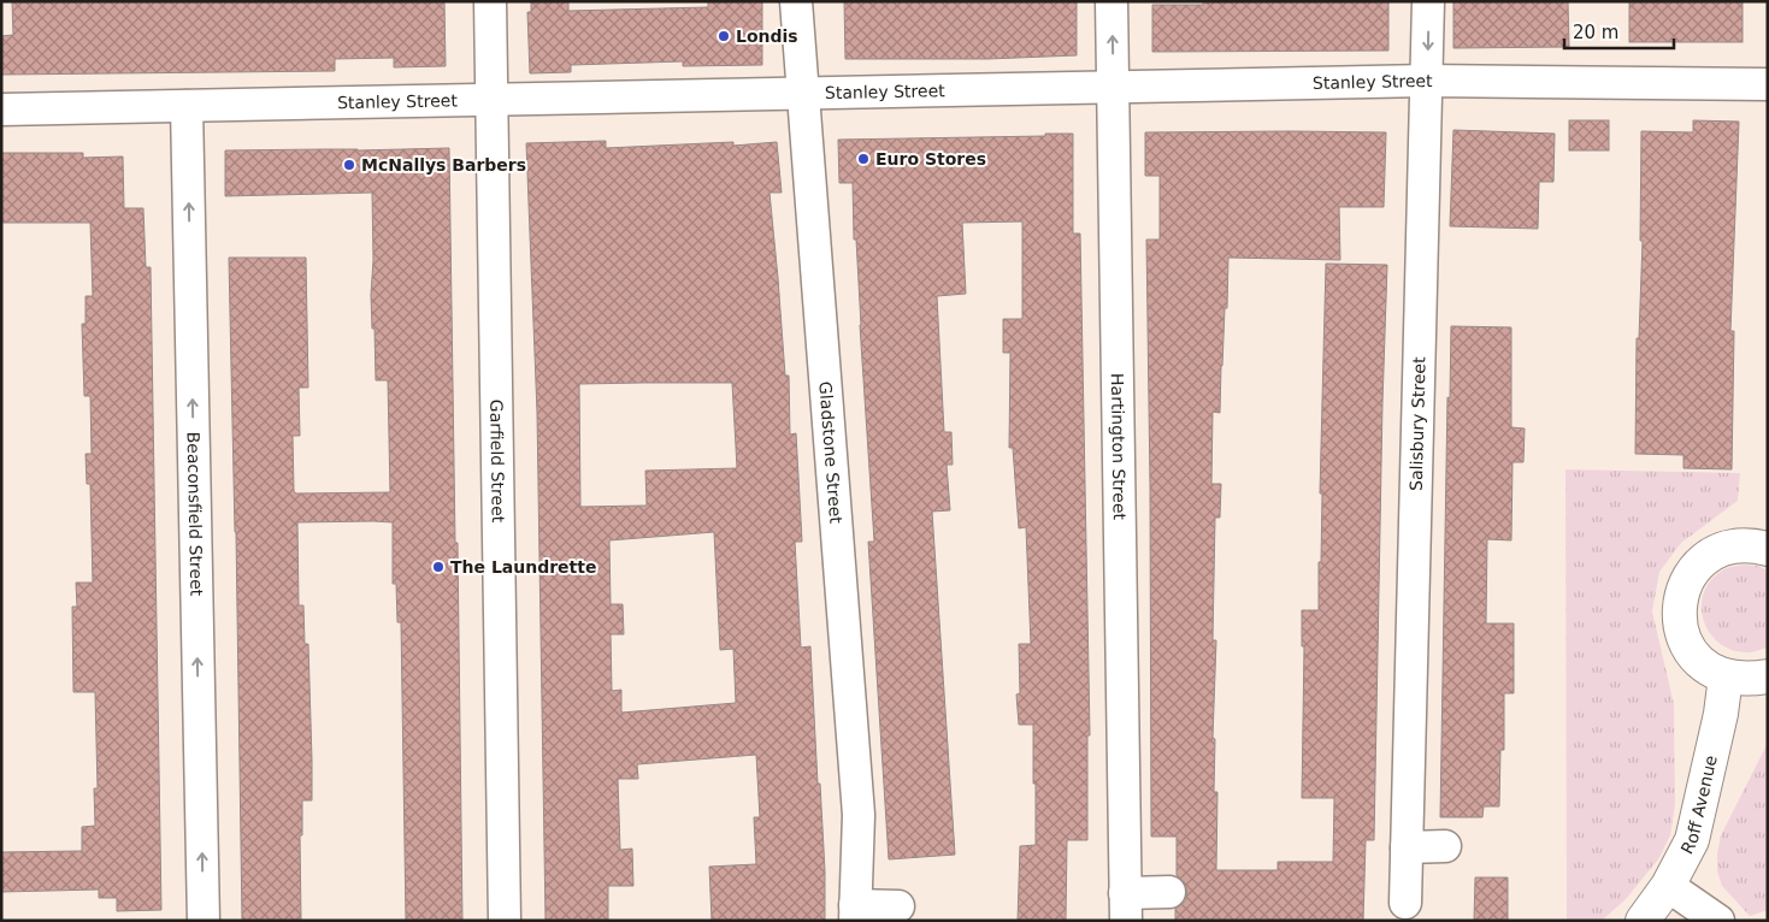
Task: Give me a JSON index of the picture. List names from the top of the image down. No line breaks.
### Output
{"streets":{"street":["Stanley Street","Salisbury Street","Hartington Street","Gladstone Street","Garfield Street","Beaconsfield Street","Roff Avenue"]},"crossings":[["Stanley Street","Salisbury Street"],["Stanley Street","Hartington Street"],["Stanley Street","Gladstone Street"],["Stanley Street","Garfield Street"],["Stanley Street","Beaconsfield Street"]],"one_way":["Beaconsfield Street"],"places":["Londis","Euro Stores","McNallys Barbers","The Laundrette"],"scale_bar":"20 m"}
